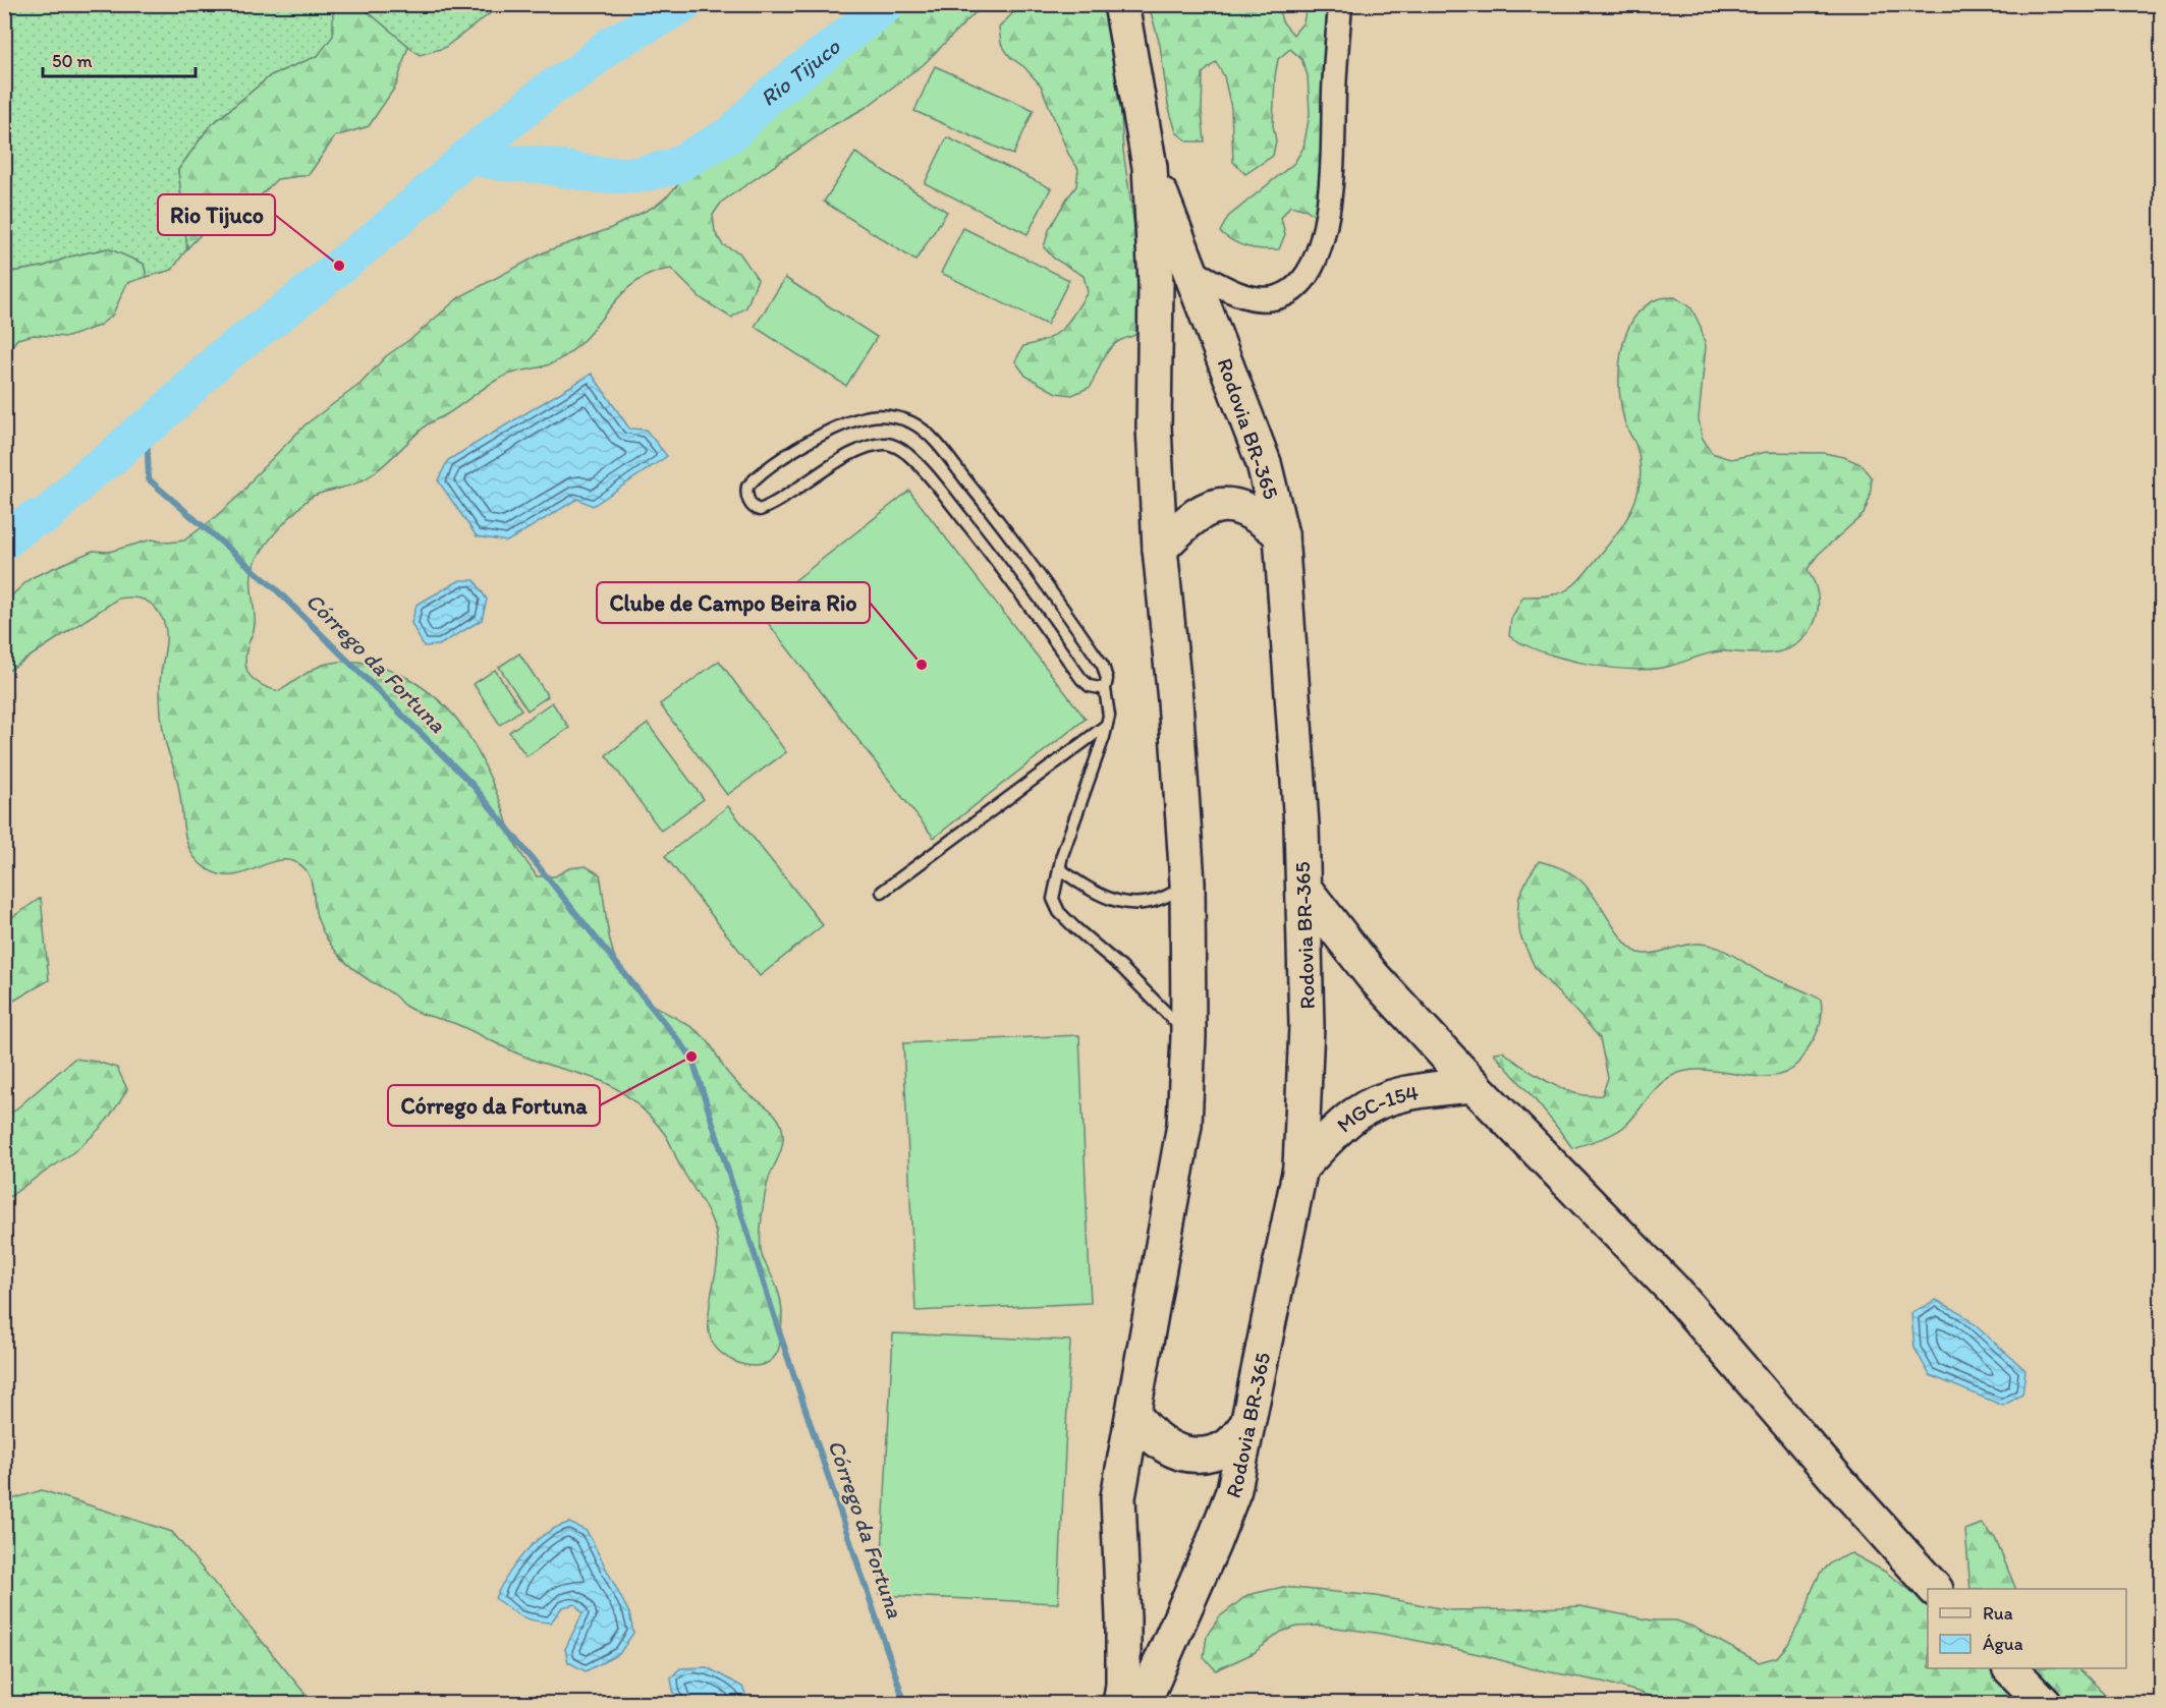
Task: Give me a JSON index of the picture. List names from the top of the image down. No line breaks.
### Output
{"streets":{"main road":["Rodovia BR-365","MGC-154"]},"crossings":[["Rodovia BR-365","MGC-154"]],"water":["Rio Tijuco","Córrego da Fortuna"],"places":["Rio Tijuco","Clube de Campo Beira Rio","Córrego da Fortuna"],"legend":["Rua","Água"],"scale_bar":"50 m"}
